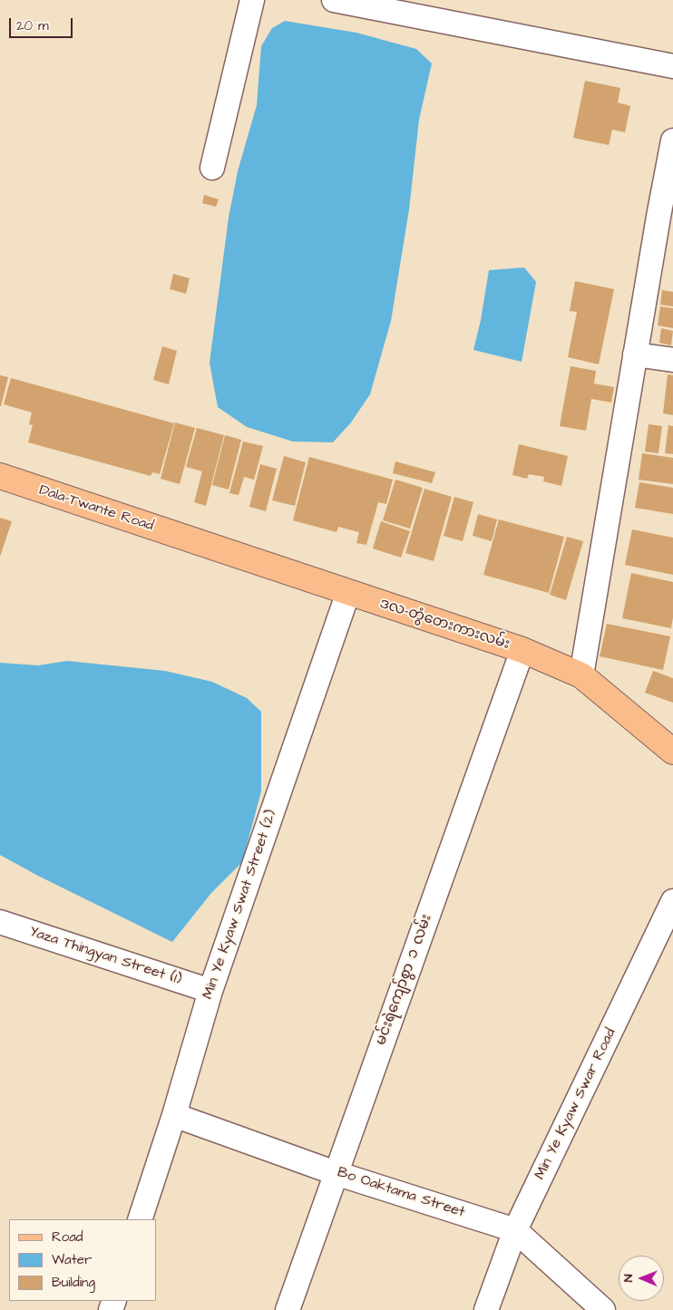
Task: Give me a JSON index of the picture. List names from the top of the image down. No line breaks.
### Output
{"streets":{"main road":["Dala-Twante Road","ဒလ-တွံတေးကားလမ်း"],"street":["Min Ye Kyaw Swat Street (2)","Yaza Thingyan Street (1)","မင်းရဲကျော်စွာ ၁ လမ်း","Min Ye Kyaw Swar Road","Bo Oaktama Street"]},"crossings":[["Dala-Twante Road","ဒလ-တွံတေးကားလမ်း"],["ဒလ-တွံတေးကားလမ်း","Min Ye Kyaw Swat Street (2)"],["ဒလ-တွံတေးကားလမ်း","မင်းရဲကျော်စွာ ၁ လမ်း"],["Min Ye Kyaw Swat Street (2)","Yaza Thingyan Street (1)"],["Min Ye Kyaw Swat Street (2)","Bo Oaktama Street"],["မင်းရဲကျော်စွာ ၁ လမ်း","Bo Oaktama Street"],["Min Ye Kyaw Swar Road","Bo Oaktama Street"]],"legend":["Road","Water","Building"],"scale_bar":"20 m","north":"left"}
